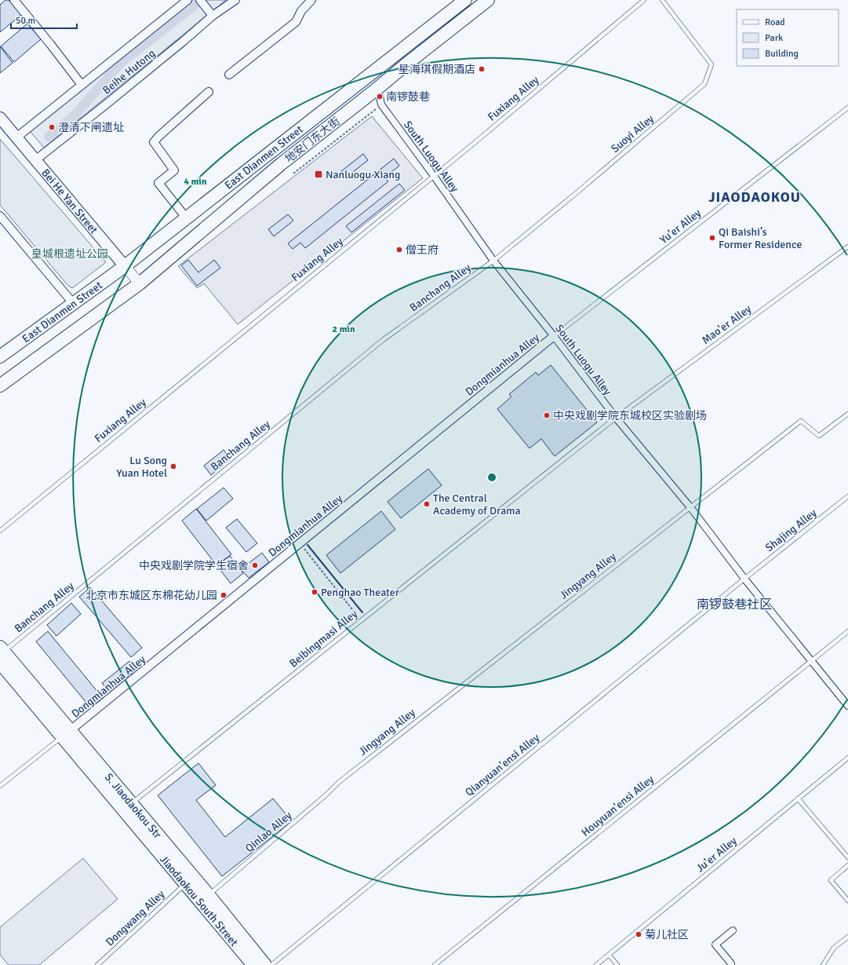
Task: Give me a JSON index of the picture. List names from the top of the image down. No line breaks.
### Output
{"streets":{"main road":["地安门东大街","East Dianmen Street","Bei He Yan Street","S. Jiaodaokou Str","Jiaodaokou South Street"],"street":["Beihe Hutong","South Luogu Alley","Dongmianhua Alley"],"lane":["Fuxiang Alley","Suoyi Alley","Yu’er Alley","Banchang Alley","Mao'er Alley","Shajing Alley","Jingyang Alley","Beibingmasi Alley","Qianyuan'ensi Alley","Houyuan'ensi Alley","Qinlao Alley","Ju'er Alley","Dongwang Alley"]},"crossings":[["Beihe Hutong","Bei He Yan Street"],["Fuxiang Alley","South Luogu Alley"],["Suoyi Alley","South Luogu Alley"],["Suoyi Alley","Banchang Alley"],["地安门东大街","South Luogu Alley"],["地安门东大街","East Dianmen Street"],["地安门东大街","Bei He Yan Street"],["South Luogu Alley","Yu’er Alley"],["South Luogu Alley","Banchang Alley"],["South Luogu Alley","Mao'er Alley"],["South Luogu Alley","Dongmianhua Alley"],["South Luogu Alley","Shajing Alley"],["South Luogu Alley","Jingyang Alley"],["South Luogu Alley","Beibingmasi Alley"],["South Luogu Alley","Qianyuan'ensi Alley"],["South Luogu Alley","Houyuan'ensi Alley"],["East Dianmen Street","Bei He Yan Street"],["Yu’er Alley","Dongmianhua Alley"],["Banchang Alley","Jiaodaokou South Street"],["Mao'er Alley","Beibingmasi Alley"],["Dongmianhua Alley","S. Jiaodaokou Str"],["Dongmianhua Alley","Jiaodaokou South Street"],["Shajing Alley","Qianyuan'ensi Alley"],["Jingyang Alley","Qinlao Alley"],["Beibingmasi Alley","S. Jiaodaokou Str"],["S. Jiaodaokou Str","Qinlao Alley"],["S. Jiaodaokou Str","Jiaodaokou South Street"],["Jiaodaokou South Street","Dongwang Alley"]],"districts":["JIAODAOKOU","南锣鼓巷社区"],"parks":["皇城根遗址公园"],"places":{"other":["星海琪假期酒店","南锣鼓巷","澄清下闸遗址","Qi Baishi’s Former Residence","僧王府","中央戏剧学院东城校区实验剧场","Lu Song Yuan Hotel","The Central Academy of Drama","中央戏剧学院学生宿舍","Penghao Theater","北京市东城区东棉花幼儿园","菊儿社区"],"transit":["Nanluogu Xiang"]},"legend":["Road","Park","Building"],"scale_bar":"50 m","rings":["4 min","2 min"]}
